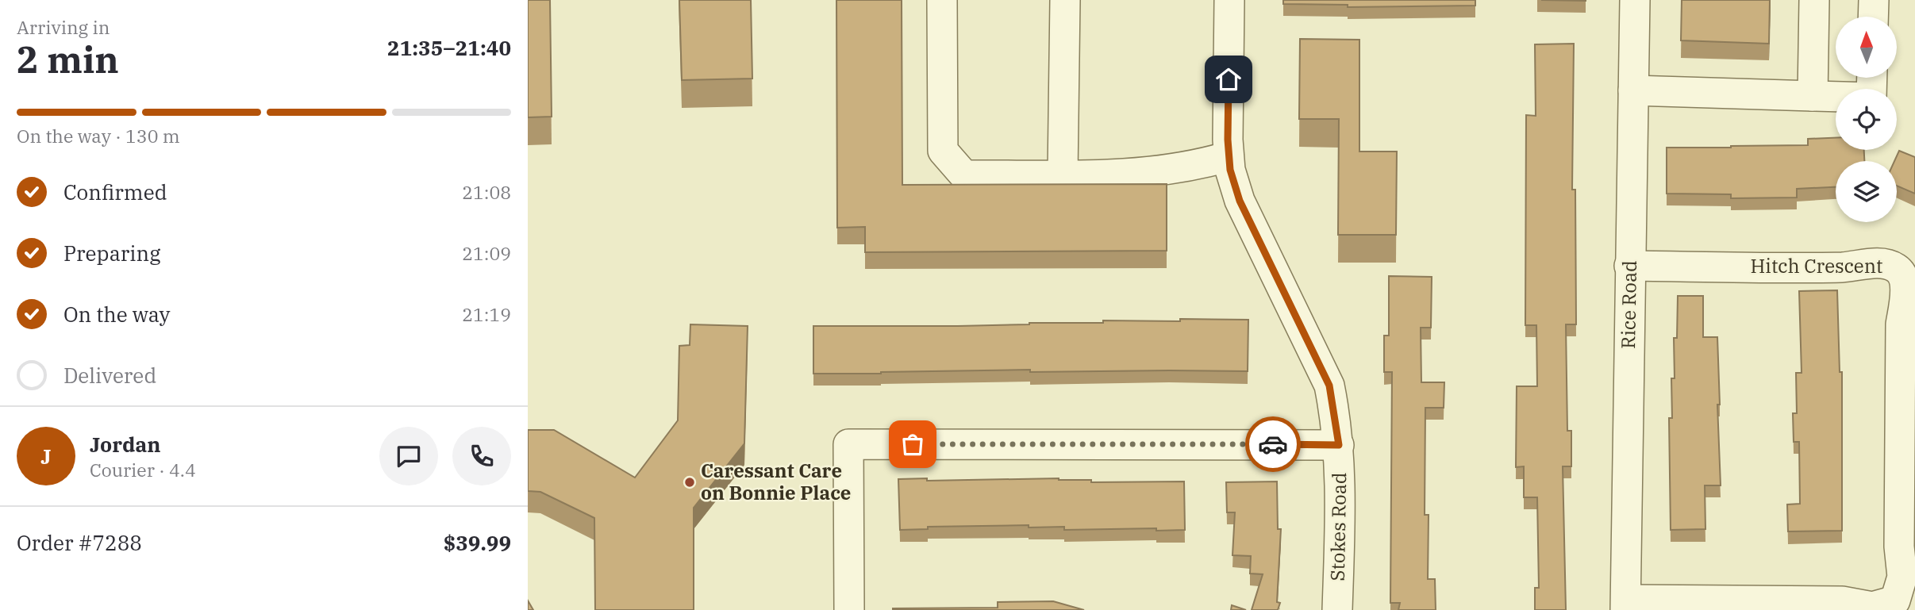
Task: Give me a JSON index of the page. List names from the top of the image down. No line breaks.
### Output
{"streets":{"street":["Hitch Crescent","Rice Road","Stokes Road"]},"crossings":[["Hitch Crescent","Rice Road"]],"places":["Caressant Care on Bonnie Place"],"north":"top","page":{"heading":["2 min","Arriving in","21:35–21:40"],"panel":["Jordan","Courier · 4.4","Order #7288","$39.99"],"bar":"On the way · 130 m","list":[["Confirmed","21:08"],["Preparing","21:09"],["On the way","21:19"],"Delivered"],"round":"J"}}
